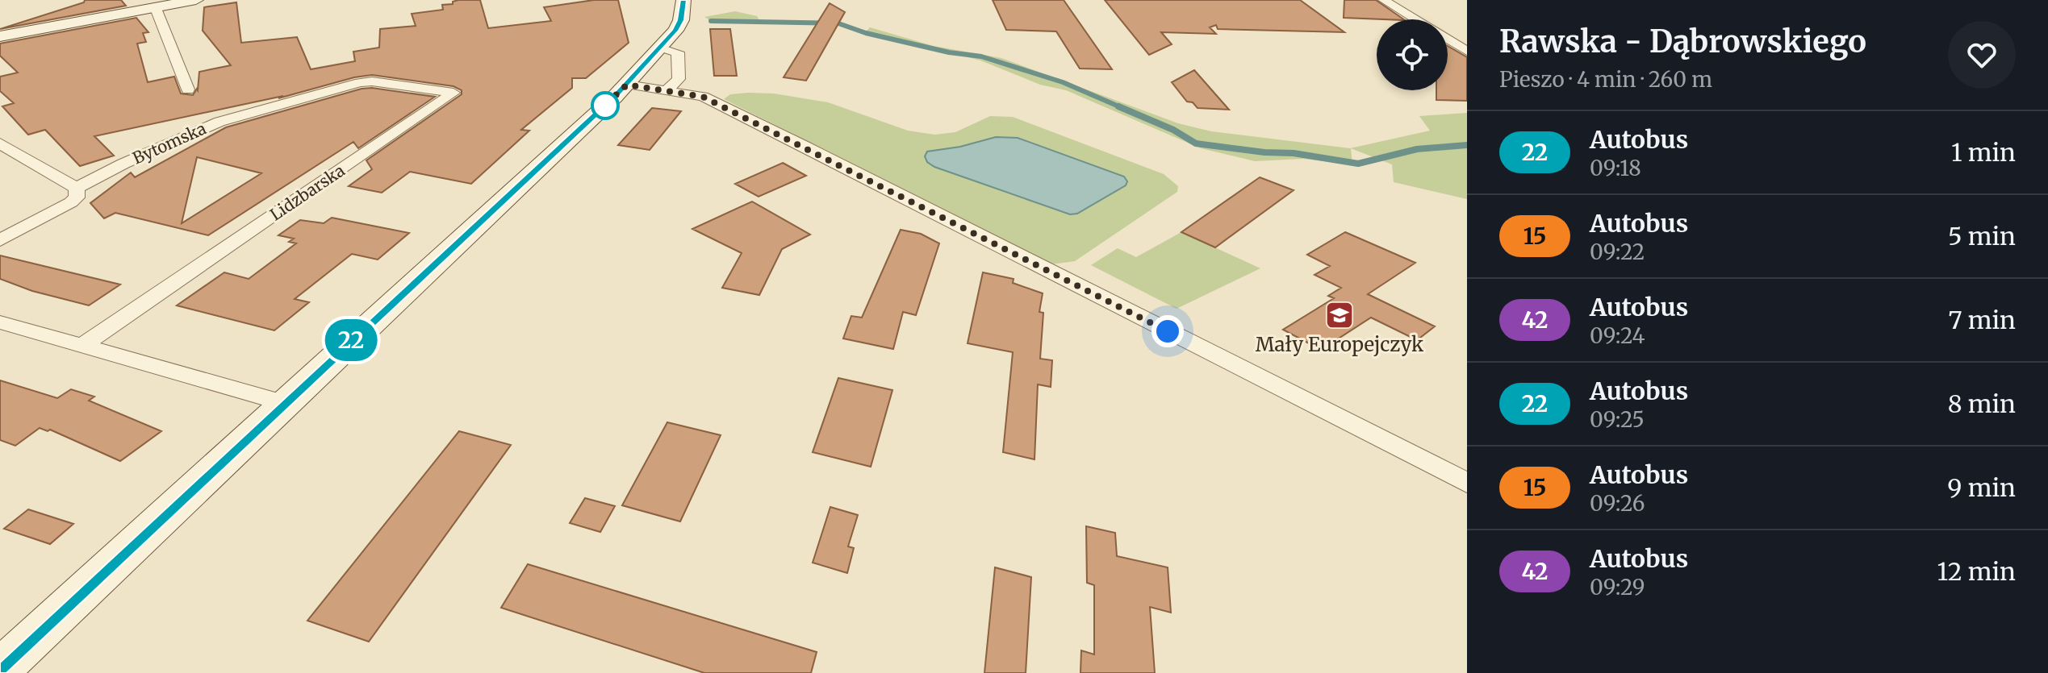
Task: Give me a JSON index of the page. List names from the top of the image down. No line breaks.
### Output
{"streets":{"street":["Bytomska","Lidzbarska"]},"crossings":[["Bytomska","Lidzbarska"]],"places":{"school or university":["Mały Europejczyk"]},"lines":["bus line 22"],"page":{"on_map":"22","heading":["Rawska - Dąbrowskiego","Pieszo · 4 min · 260 m"],"list":[{"mark":"22","name":"Autobus","note":"09:18","value":"1 min"},{"mark":"15","name":"Autobus","note":"09:22","value":"5 min"},{"mark":"42","name":"Autobus","note":"09:24","value":"7 min"},{"mark":"22","name":"Autobus","note":"09:25","value":"8 min"},{"mark":"15","name":"Autobus","note":"09:26","value":"9 min"},{"mark":"42","name":"Autobus","note":"09:29","value":"12 min"}]}}
